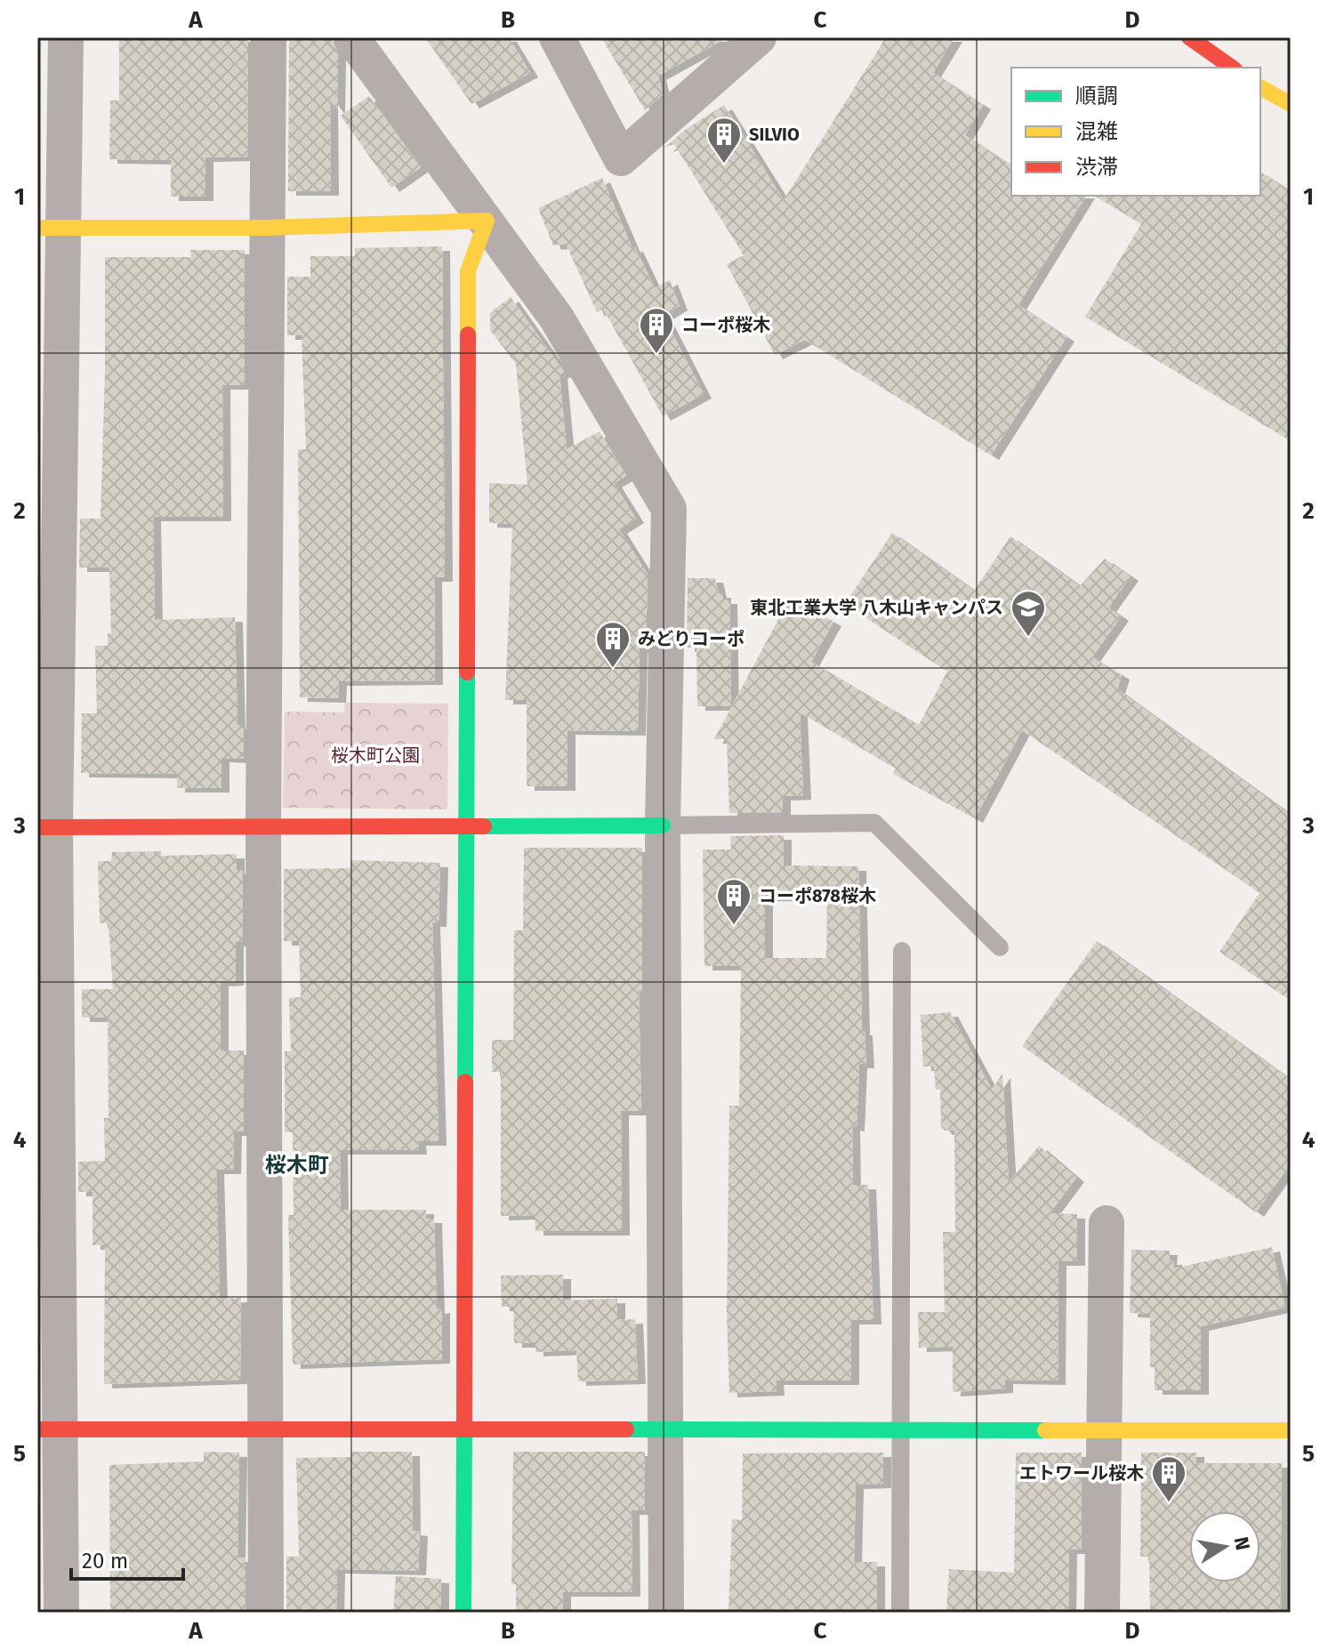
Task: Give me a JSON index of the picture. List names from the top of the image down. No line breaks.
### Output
{"districts":["桜木町"],"parks":["桜木町公園"],"places":{"building":["SILVIO","コーポ桜木","みどりコーポ","コーポ878桜木","エトワール桜木"],"school or university":["東北工業大学 八木山キャンパス"]},"legend":["順調","混雑","渋滞"],"scale_bar":"20 m","north":"right","grid":{"columns":["A","B","C","D"],"rows":["1","2","3","4","5"]}}
